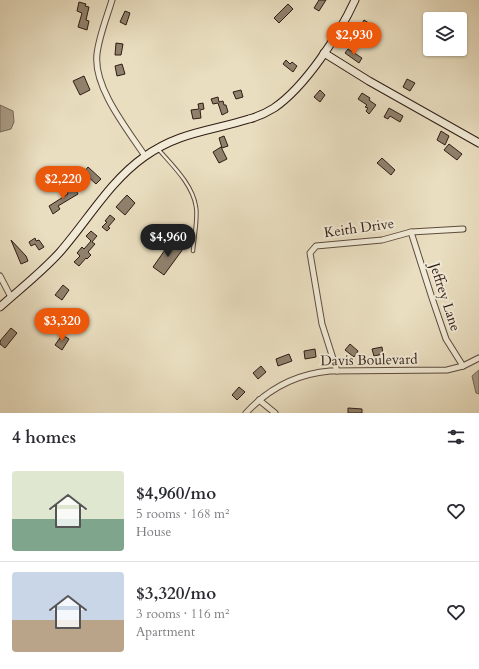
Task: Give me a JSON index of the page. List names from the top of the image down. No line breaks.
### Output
{"streets":{"street":["Keith Drive","Jeffrey Lane","Davis Boulevard"]},"crossings":[["Keith Drive","Jeffrey Lane"],["Keith Drive","Davis Boulevard"],["Jeffrey Lane","Davis Boulevard"]],"page":{"price":["$2,930","$2,220","$4,960","$3,320"],"heading":"4 homes","list":[{"name":"$4,960/mo","note":"5 rooms · 168 m² · House"},{"name":"$3,320/mo","note":"3 rooms · 116 m² · Apartment"}]}}
